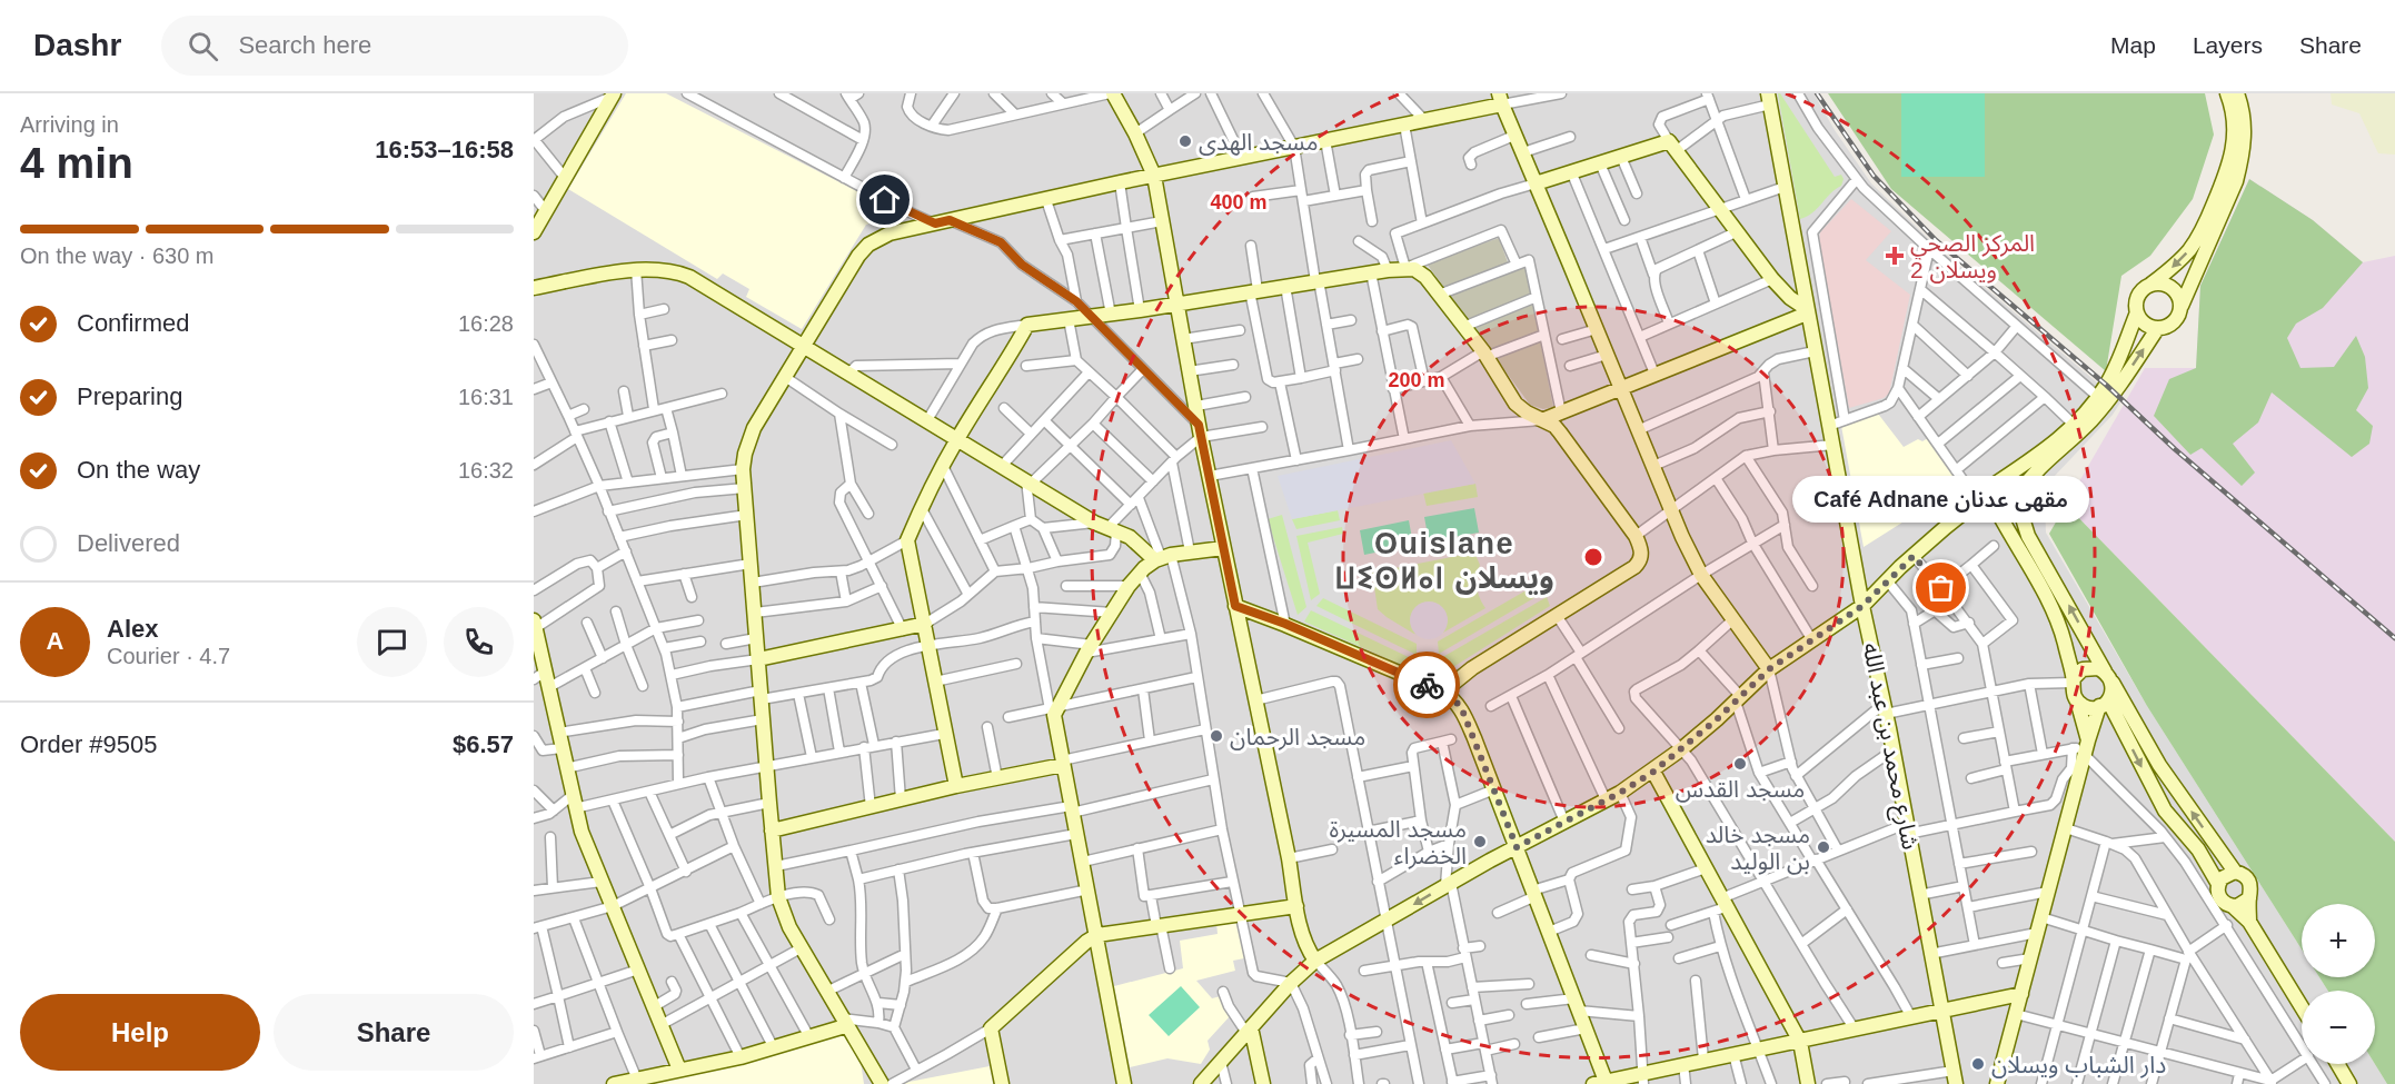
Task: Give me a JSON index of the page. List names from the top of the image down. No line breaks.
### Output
{"streets":{"street":["شارع محمد بن عبد الله"]},"districts":["Ouislane ⵡⵉⵙⵍⴰⵏ ويسلان"],"places":{"other":["مسجد الهدى","Café Adnane مقهى عدنان","مسجد الرحمان","مسجد القدس","مسجد المسيرة الخضراء","مسجد خالد بن الوليد","دار الشباب ويسلان"],"health":["المركز الصحي ويسلان 2"]},"page":{"header":"Dashr","search":"Search here","nav":["Map","Layers","Share"],"heading":["4 min","Arriving in","16:53–16:58"],"panel":["Alex","Courier · 4.7","Order #9505","$6.57"],"bar":"On the way · 630 m","list":[["Confirmed","16:28"],["Preparing","16:31"],["On the way","16:32"],"Delivered"],"bubble":"Café Adnane مقهى عدنان","round":"A","map_buttons":["+","−"],"buttons":["Help","Share"]},"rings":["400 m","200 m"]}
